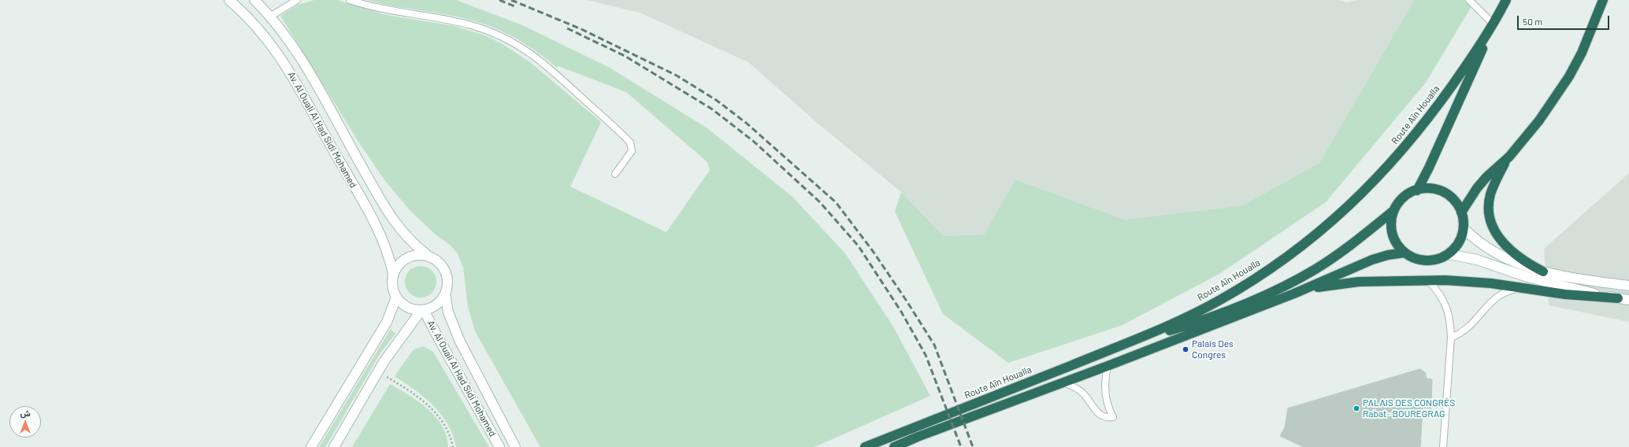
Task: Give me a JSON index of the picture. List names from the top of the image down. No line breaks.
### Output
{"streets":{"highway":["Route Aïn Houalla"],"street":["Av. Al Ouali Al Had Sidi Mohamed"]},"places":["Palais Des Congres","PALAIS DES CONGRÈS Rabat- BOUREGRAG"],"scale_bar":"50 m","north":"top"}
